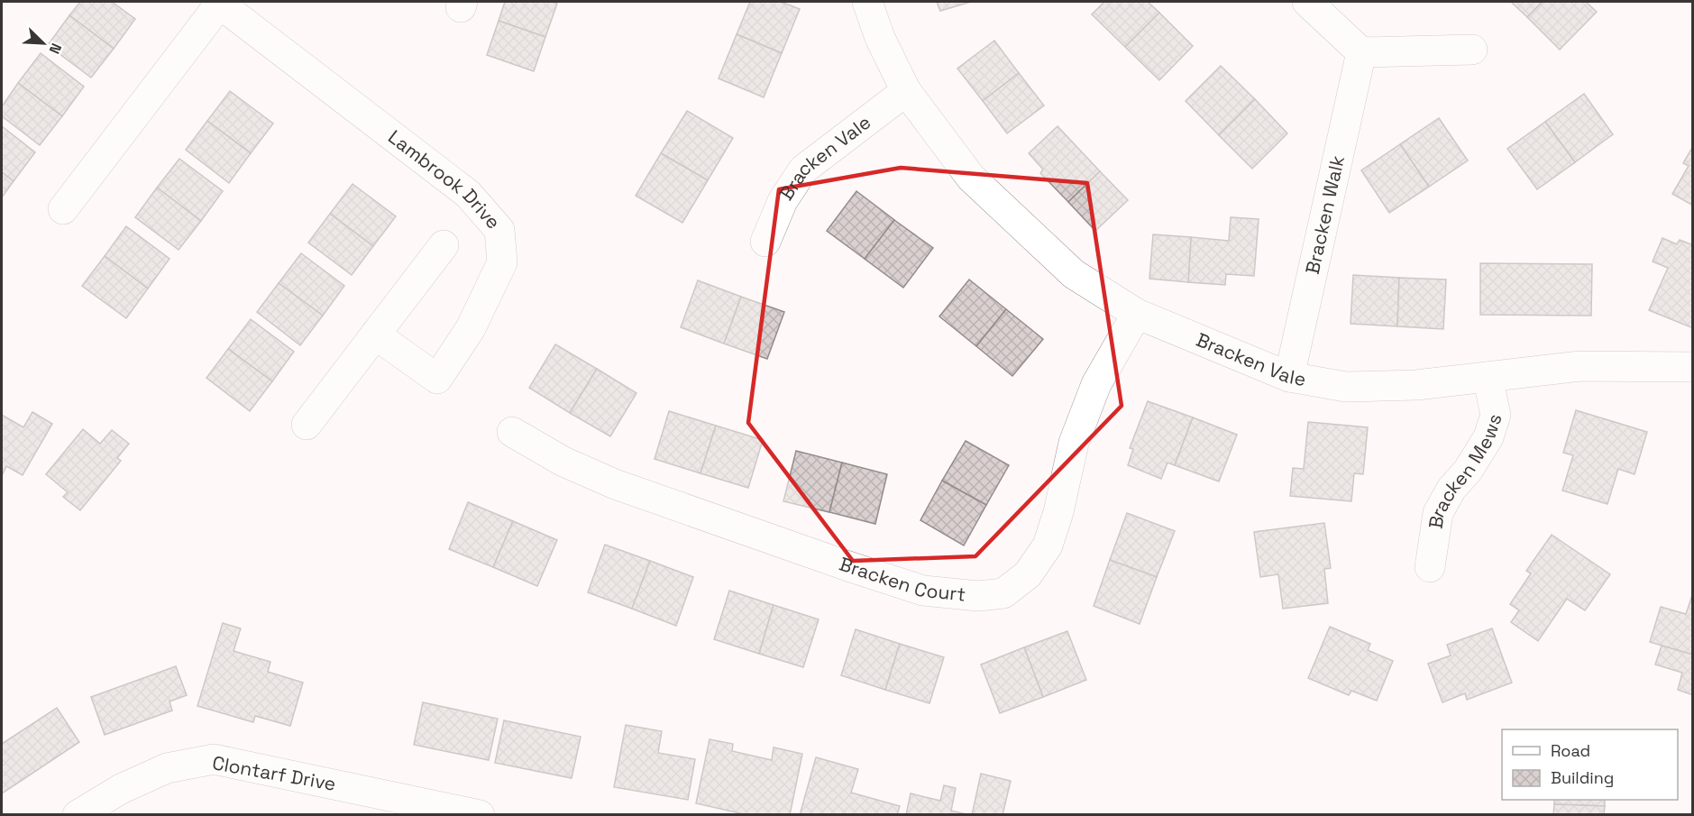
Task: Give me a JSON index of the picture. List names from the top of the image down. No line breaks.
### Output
{"streets":{"street":["Bracken Vale","Lambrook Drive","Bracken Walk","Bracken Mews","Bracken Court","Clontarf Drive"]},"crossings":[["Bracken Vale","Bracken Walk"],["Bracken Vale","Bracken Mews"],["Bracken Vale","Bracken Court"]],"legend":["Road","Building"],"north":"bottom right"}
